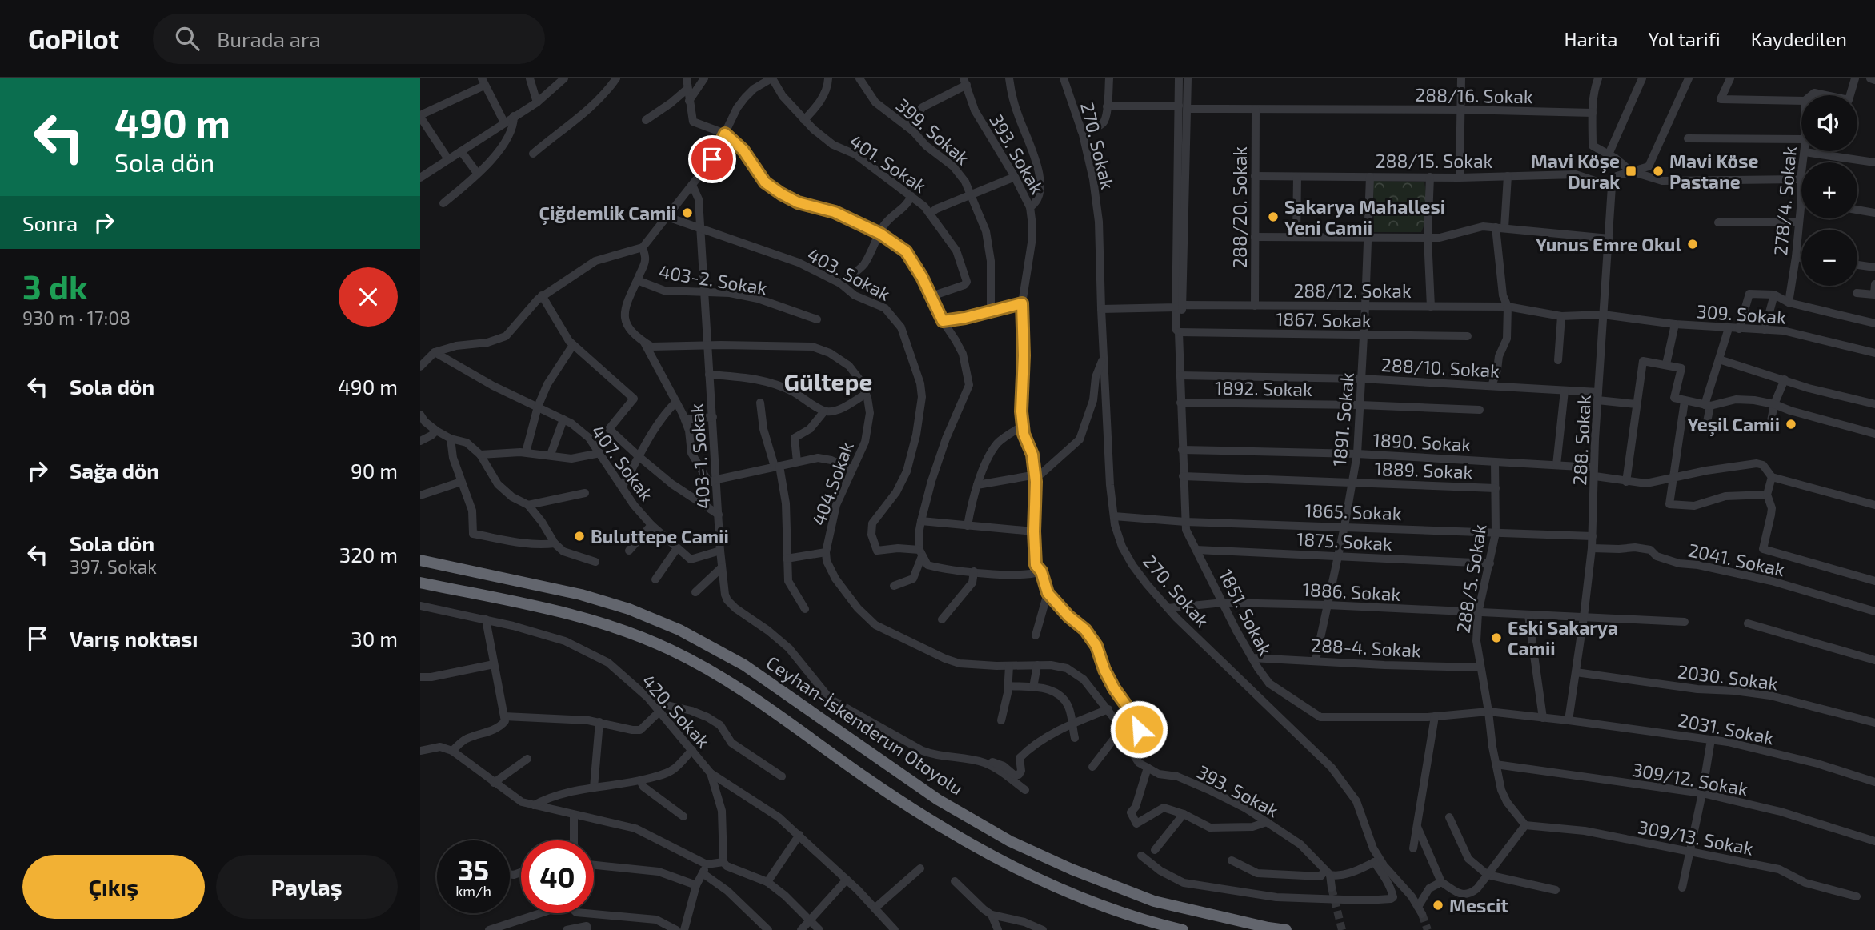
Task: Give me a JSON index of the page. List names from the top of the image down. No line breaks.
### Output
{"streets":{"highway":["Ceyhan-İskenderun Otoyolu"],"street":["288/16. Sokak","399. Sokak","270. Sokak","393. Sokak","288/15. Sokak","401. Sokak","278/4. Sokak","288/20. Sokak","403. Sokak","403-2. Sokak","288/12. Sokak","309. Sokak","1867. Sokak","288/10. Sokak","1892. Sokak","1891. Sokak","288. Sokak","1890. Sokak","403-1. Sokak","407. Sokak","1889. Sokak","404.Sokak","1865. Sokak","1875. Sokak","2041. Sokak","288/5. Sokak","1886. Sokak","1851. Sokak","288-4. Sokak","2030. Sokak","420. Sokak","2031. Sokak","309/12. Sokak","309/13. Sokak"]},"crossings":[["288/16. Sokak","288/20. Sokak"],["270. Sokak","288/12. Sokak"],["270. Sokak","1865. Sokak"],["270. Sokak","1886. Sokak"],["393. Sokak","404.Sokak"],["288/15. Sokak","288/20. Sokak"],["288/15. Sokak","1891. Sokak"],["288/15. Sokak","288. Sokak"],["288/20. Sokak","288/12. Sokak"],["403. Sokak","403-1. Sokak"],["403-2. Sokak","403-1. Sokak"],["288/12. Sokak","309. Sokak"],["288/12. Sokak","1891. Sokak"],["288/12. Sokak","288. Sokak"],["288/12. Sokak","1851. Sokak"],["309. Sokak","288. Sokak"],["1867. Sokak","1891. Sokak"],["1867. Sokak","1851. Sokak"],["288/10. Sokak","1891. Sokak"],["288/10. Sokak","288. Sokak"],["288/10. Sokak","1851. Sokak"],["1892. Sokak","1891. Sokak"],["1892. Sokak","1851. Sokak"],["1891. Sokak","1890. Sokak"],["1891. Sokak","1889. Sokak"],["1891. Sokak","1865. Sokak"],["1891. Sokak","1875. Sokak"],["1891. Sokak","1886. Sokak"],["1891. Sokak","288-4. Sokak"],["288. Sokak","1890. Sokak"],["288. Sokak","1865. Sokak"],["288. Sokak","2041. Sokak"],["288. Sokak","1886. Sokak"],["288. Sokak","2030. Sokak"],["288. Sokak","2031. Sokak"],["1890. Sokak","288/5. Sokak"],["1890. Sokak","1851. Sokak"],["403-1. Sokak","407. Sokak"],["403-1. Sokak","404.Sokak"],["1889. Sokak","288/5. Sokak"],["1889. Sokak","1851. Sokak"],["1865. Sokak","288/5. Sokak"],["1865. Sokak","1851. Sokak"],["1875. Sokak","288/5. Sokak"],["1875. Sokak","1851. Sokak"],["288/5. Sokak","1886. Sokak"],["288/5. Sokak","1851. Sokak"],["288/5. Sokak","288-4. Sokak"],["288/5. Sokak","309/12. Sokak"],["288/5. Sokak","309/13. Sokak"],["1886. Sokak","1851. Sokak"],["1851. Sokak","288-4. Sokak"],["1851. Sokak","2031. Sokak"]],"districts":["Gültepe"],"places":{"transit":["Mavi Köşe Durak"],"other":["Mavi Köse Pastane","Çiğdemlik Camii","Sakarya Mahallesi Yeni Camii","Yunus Emre Okul","Yeşil Camii","Buluttepe Camii","Eski Sakarya Camii","Mescit"]},"page":{"header":"GoPilot","search":"Burada ara","nav":["Harita","Yol tarifi","Kaydedilen"],"turn":["490 m","Sola dön"],"map_buttons":["+","−"],"then":"Sonra","heading":["3 dk","930 m · 17:08"],"list":[{"name":"Sola dön","value":"490 m"},{"name":"Sağa dön","value":"90 m"},{"name":"Sola dön","note":"397. Sokak","value":"320 m"},{"name":"Varış noktası","value":"30 m"}],"speed":"35 km/h","limit":"40","buttons":["Çıkış","Paylaş"]}}
